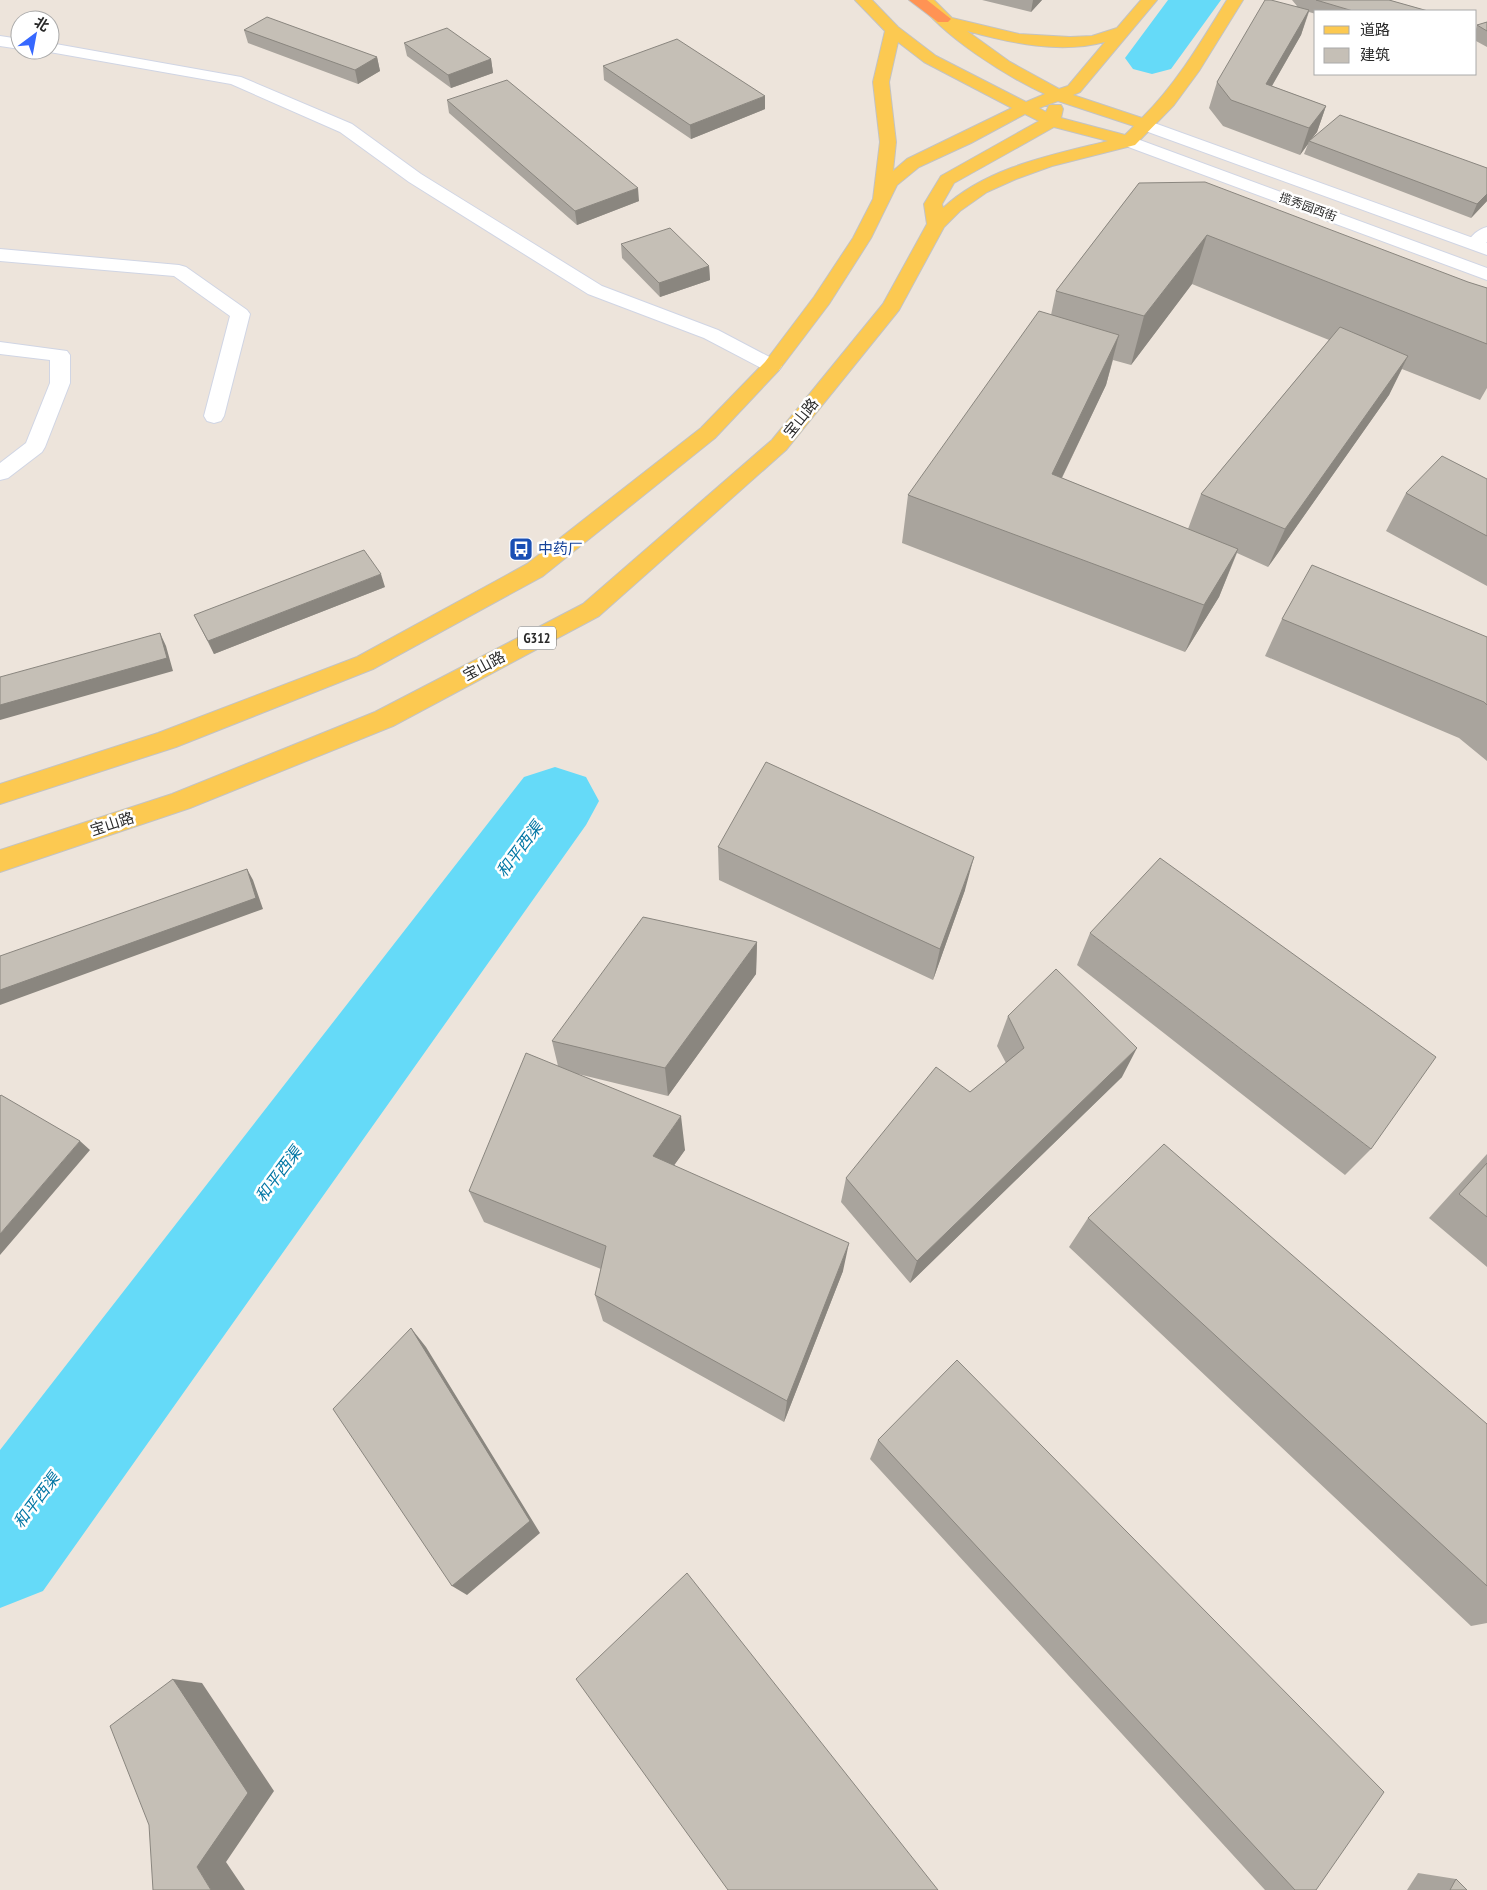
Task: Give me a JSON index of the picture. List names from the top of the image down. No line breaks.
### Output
{"streets":{"main road":["宝山路","G312"],"street":["揽秀园西街"]},"water":["和平西渠"],"places":{"bus stop":["中药厂"]},"legend":["道路","建筑"],"north":"top right"}
